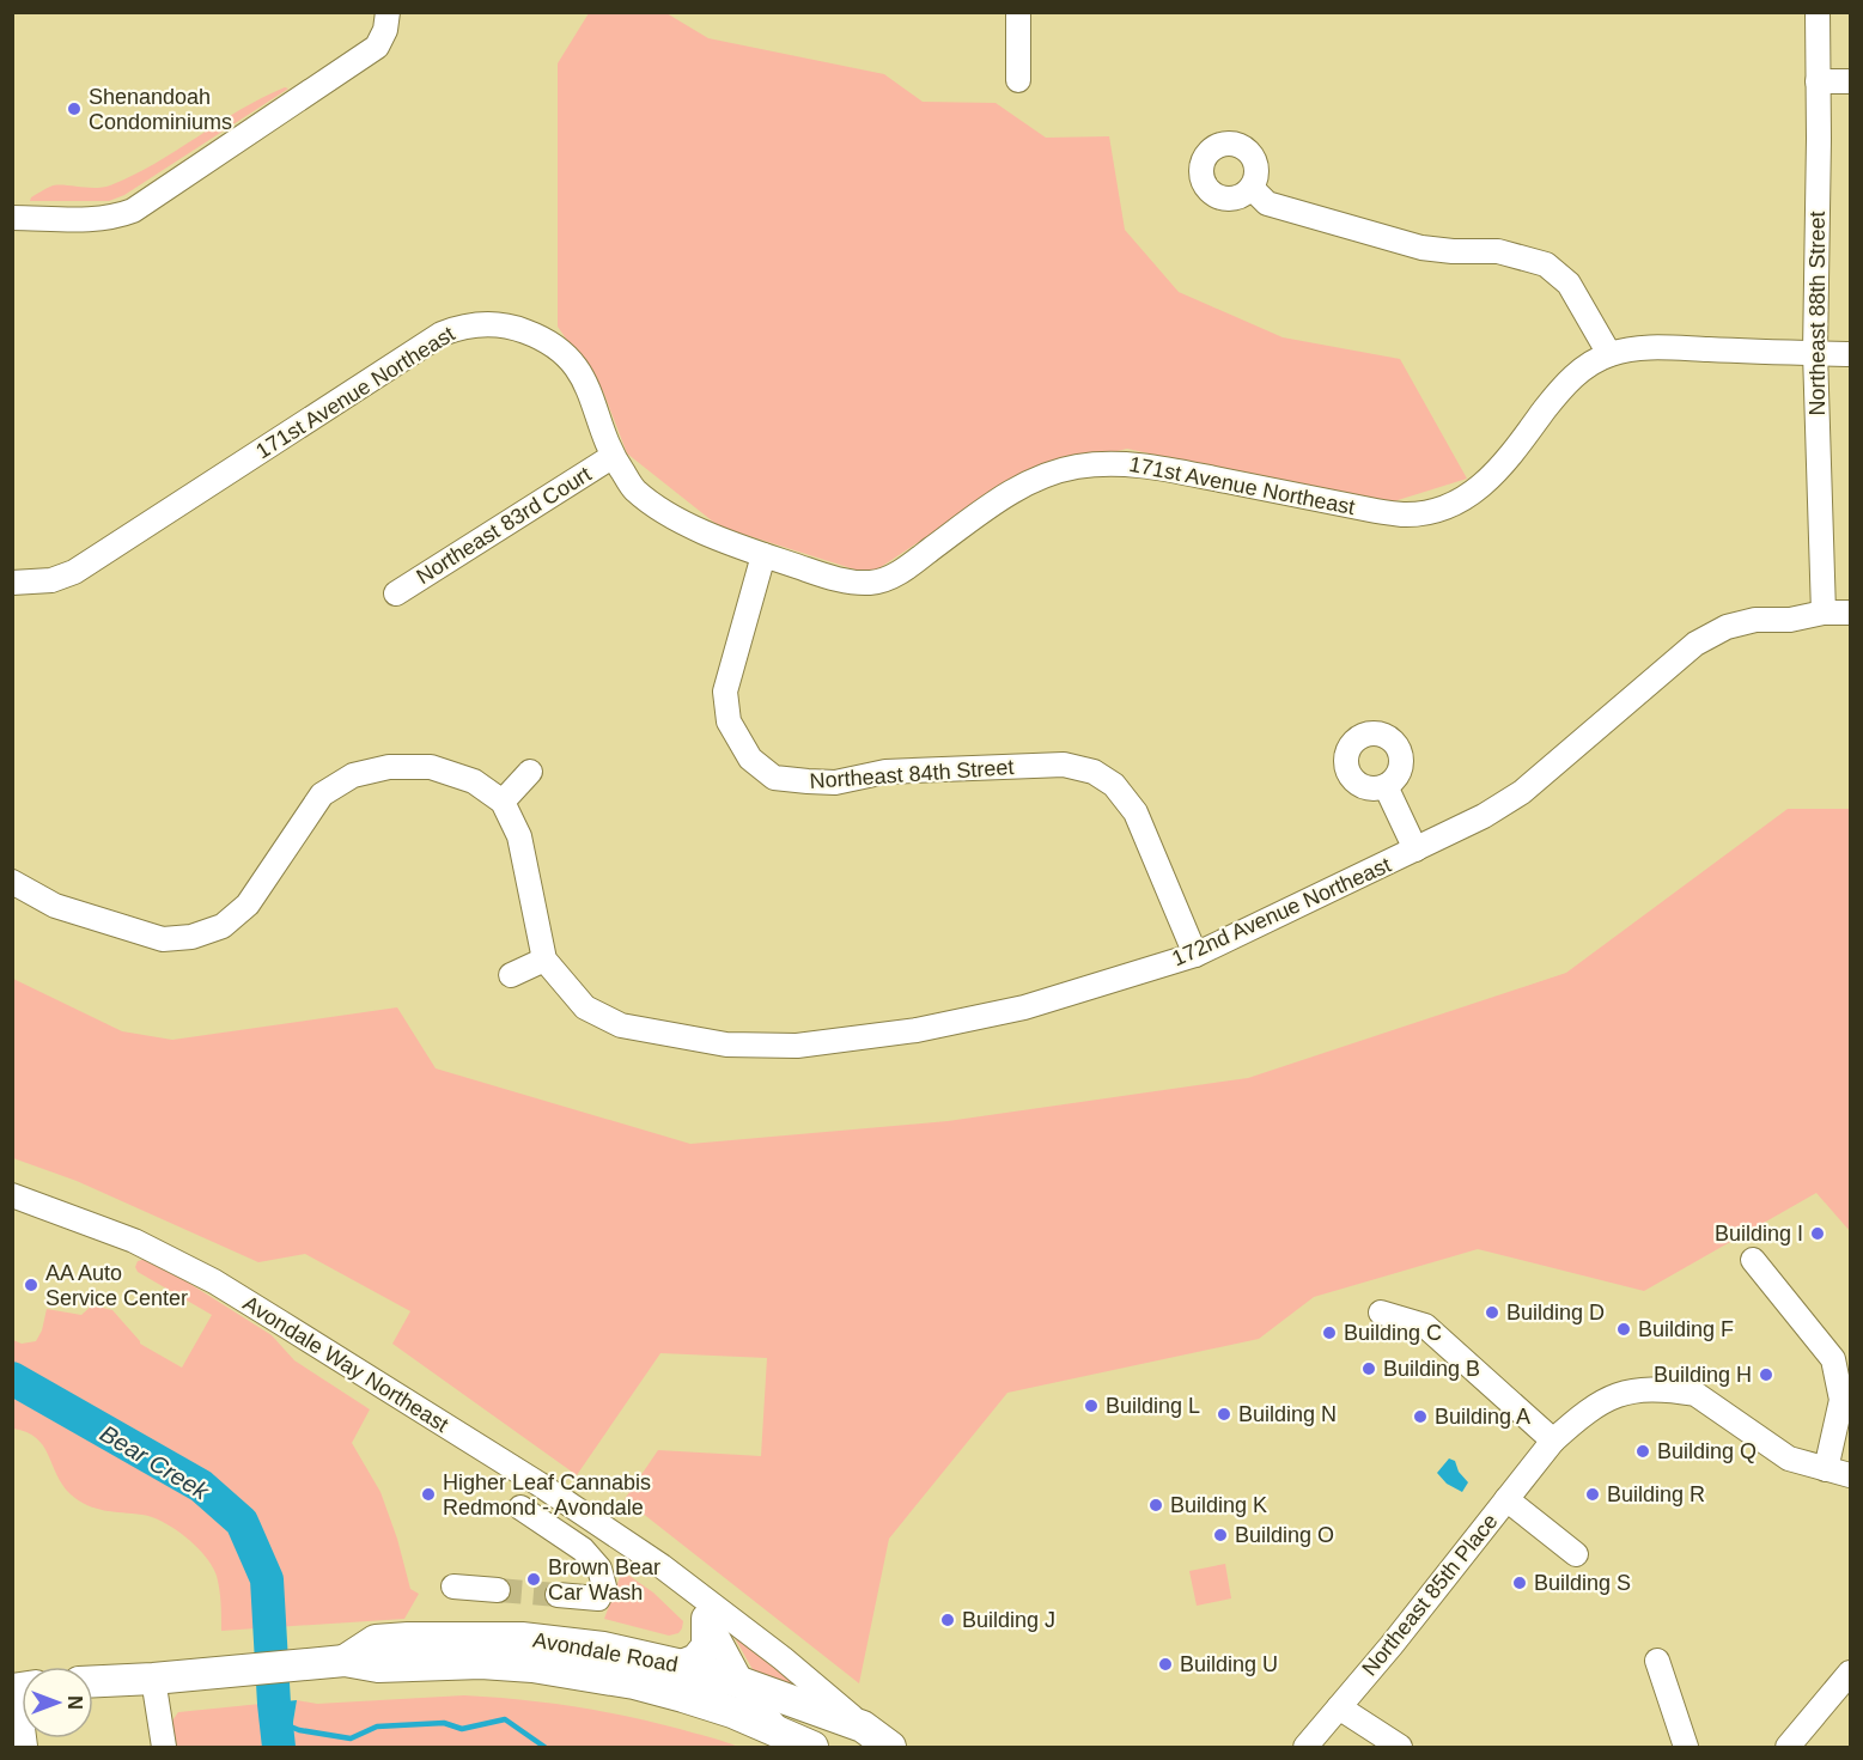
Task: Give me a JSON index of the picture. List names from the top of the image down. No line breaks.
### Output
{"streets":{"main road":["Avondale Road"],"street":["Northeast 88th Street","171st Avenue Northeast","Northeast 83rd Court","Northeast 84th Street","172nd Avenue Northeast","Avondale Way Northeast","Northeast 85th Place"]},"crossings":[["Northeast 88th Street","171st Avenue Northeast"],["Northeast 88th Street","172nd Avenue Northeast"],["171st Avenue Northeast","Northeast 83rd Court"],["171st Avenue Northeast","Northeast 84th Street"],["Northeast 84th Street","172nd Avenue Northeast"],["Avondale Way Northeast","Avondale Road"]],"water":["Bear Creek"],"places":["Shenandoah Condominiums","Building I","AA Auto Service Center","Building D","Building F","Building C","Building B","Building H","Building L","Building N","Building A","Building Q","Higher Leaf Cannabis Redmond - Avondale","Building R","Building K","Building O","Brown Bear Car Wash","Building S","Building J","Building U"],"north":"right"}
